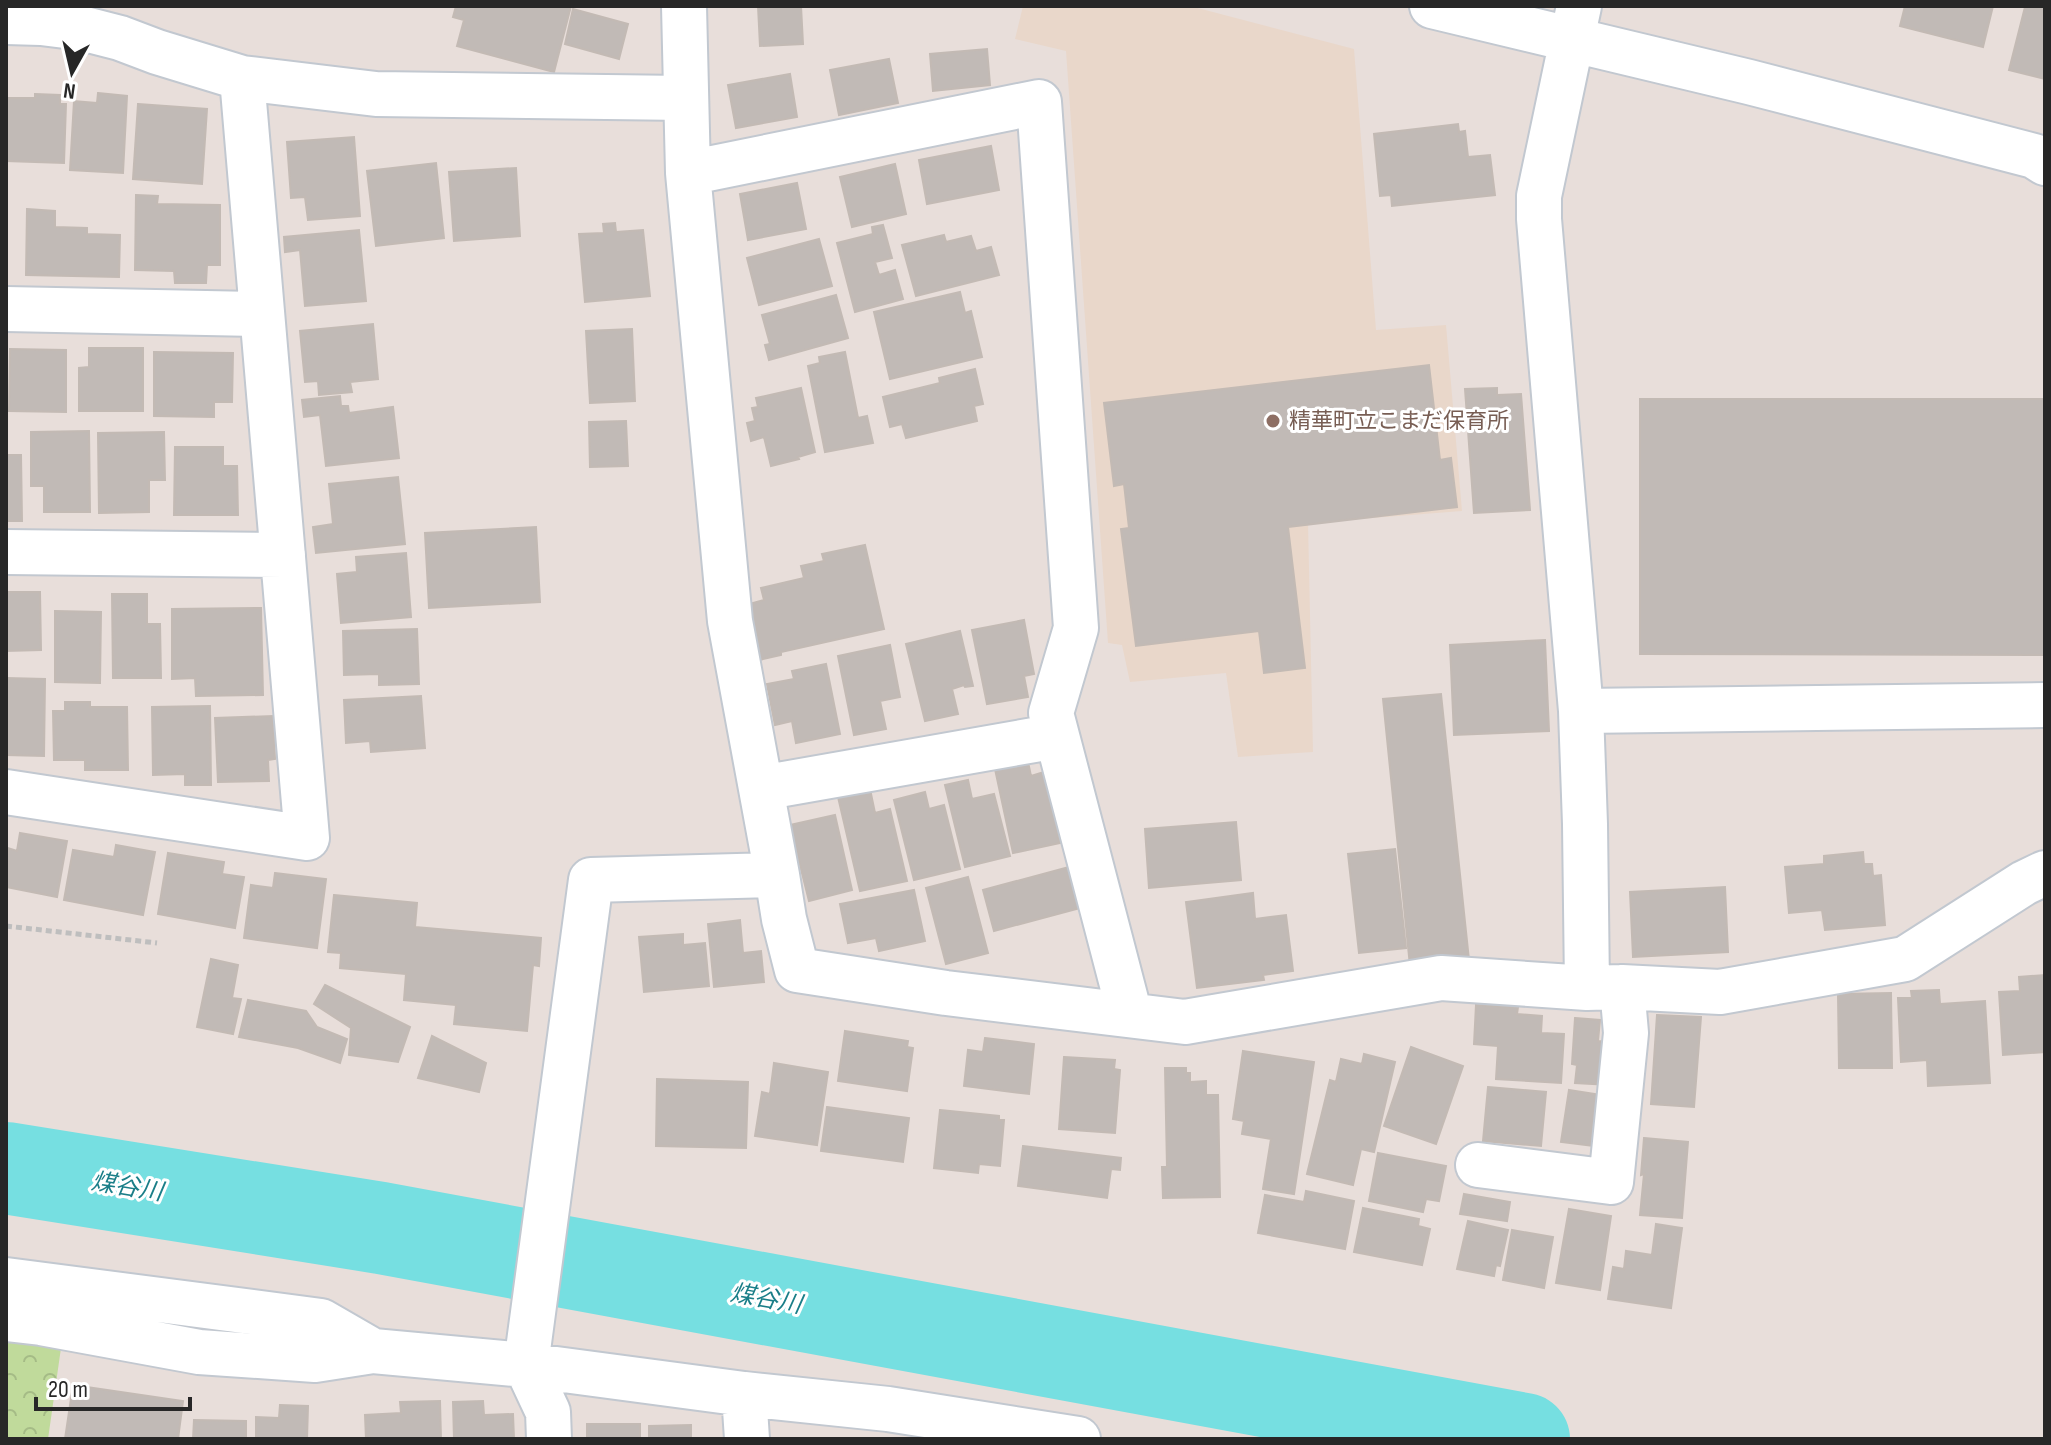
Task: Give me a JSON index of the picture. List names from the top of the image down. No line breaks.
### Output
{"water":["煤谷川"],"places":["精華町立こまだ保育所"],"scale_bar":"20 m","north":"bottom"}
